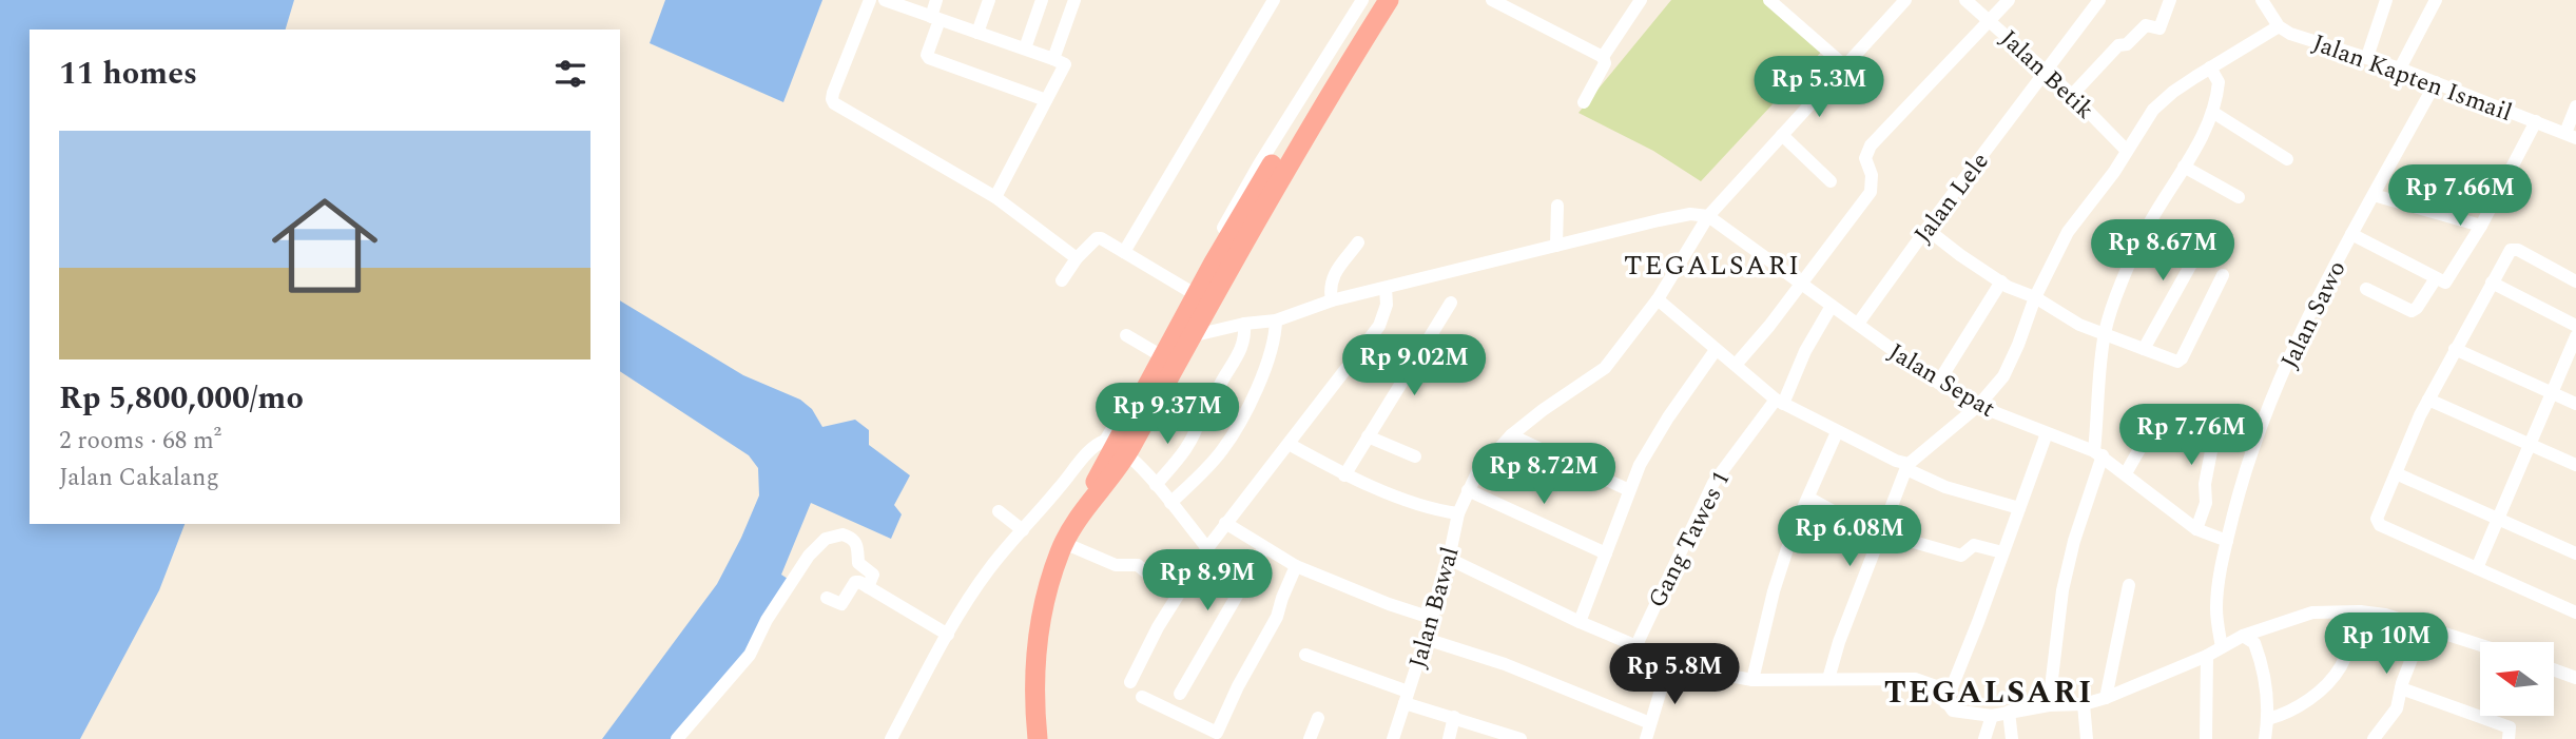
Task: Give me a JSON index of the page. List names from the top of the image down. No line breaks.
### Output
{"streets":{"street":["Jalan Betik","Jalan Kapten Ismail","Jalan Lele","Jalan Sawo","Jalan Sepat","Gang Tawes 1","Jalan Bawal"]},"crossings":[["Jalan Betik","Jalan Lele"],["Jalan Kapten Ismail","Jalan Sawo"],["Jalan Lele","Jalan Sepat"],["Jalan Sawo","Jalan Sepat"],["Jalan Sepat","Gang Tawes 1"],["Jalan Sepat","Jalan Bawal"]],"districts":["TEGALSARI","TEGALSARI"],"north":"left","page":{"heading":"11 homes","price":["Rp 5.3M","Rp 7.66M","Rp 8.67M","Rp 9.02M","Rp 9.37M","Rp 7.76M","Rp 8.72M","Rp 6.08M","Rp 8.9M","Rp 10M","Rp 5.8M"],"list":[{"name":"Rp 5,800,000/mo","note":"2 rooms · 68 m² · Jalan Cakalang"}]}}
